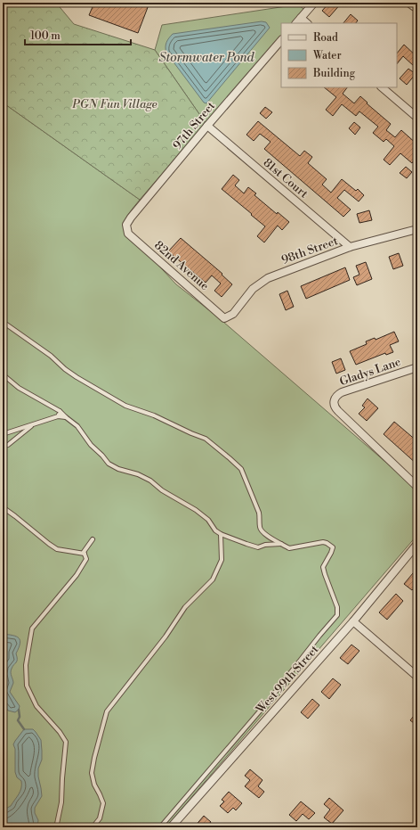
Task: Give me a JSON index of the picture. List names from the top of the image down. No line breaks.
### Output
{"streets":{"street":["97th Street","81st Court","98th Street","82nd Avenue","Gladys Lane","West 99th Street"]},"crossings":[["97th Street","81st Court"],["97th Street","82nd Avenue"],["81st Court","98th Street"],["98th Street","82nd Avenue"]],"water":["Stormwater Pond"],"parks":["PGN Fun Village"],"legend":["Road","Water","Building"],"scale_bar":"100 m"}
